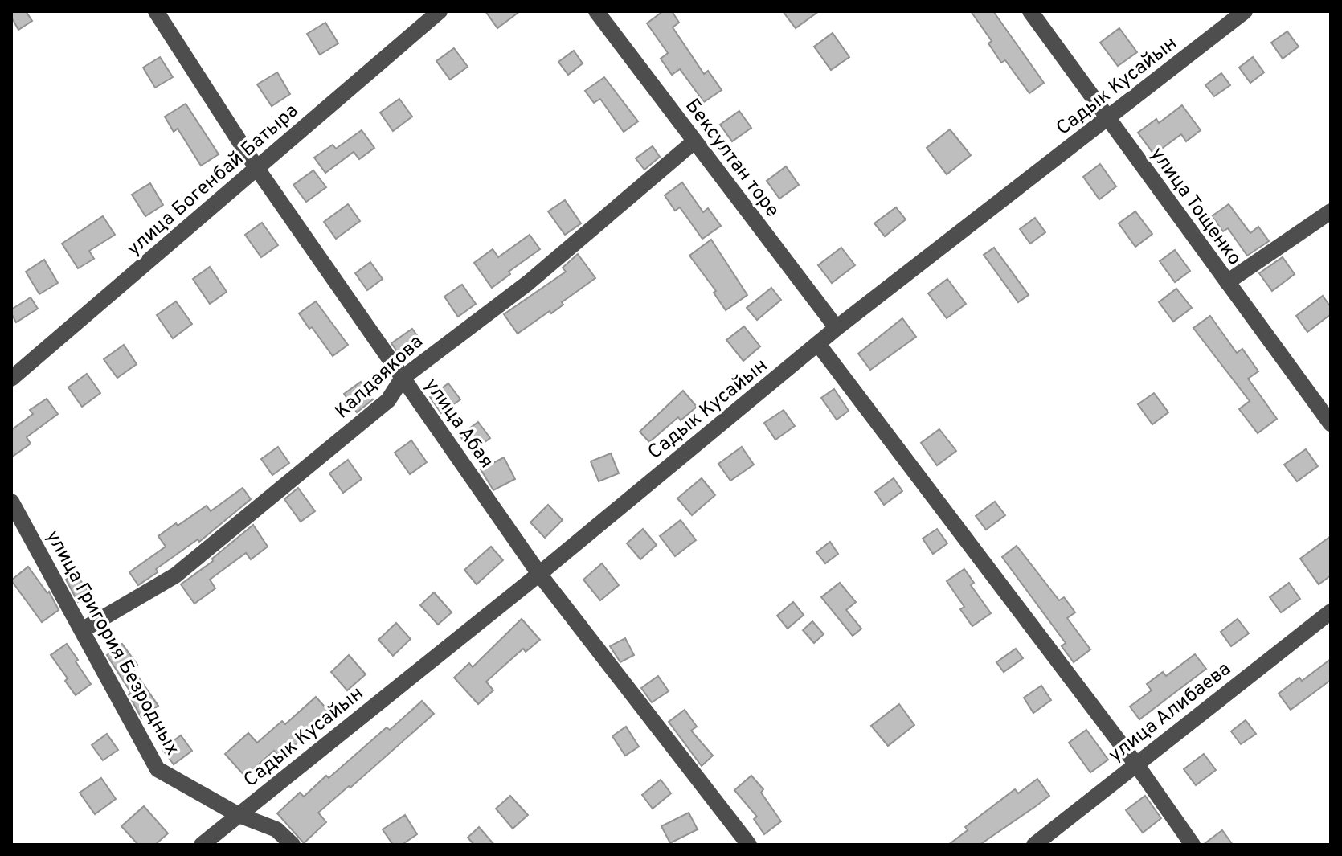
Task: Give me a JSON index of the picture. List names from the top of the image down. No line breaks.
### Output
{"streets":{"street":["Садык Кусайын","Бексултан торе","улица Богенбай Батыра","улица Тощенко","Калдаякова","улица Абая","улица Григория Безродных","улица Алибаева"]},"crossings":[["Садык Кусайын","Бексултан торе"],["Садык Кусайын","улица Тощенко"],["Садык Кусайын","улица Абая"],["Садык Кусайын","улица Григория Безродных"],["Бексултан торе","Калдаякова"],["улица Богенбай Батыра","улица Абая"],["Калдаякова","улица Абая"],["Калдаякова","улица Григория Безродных"]]}
